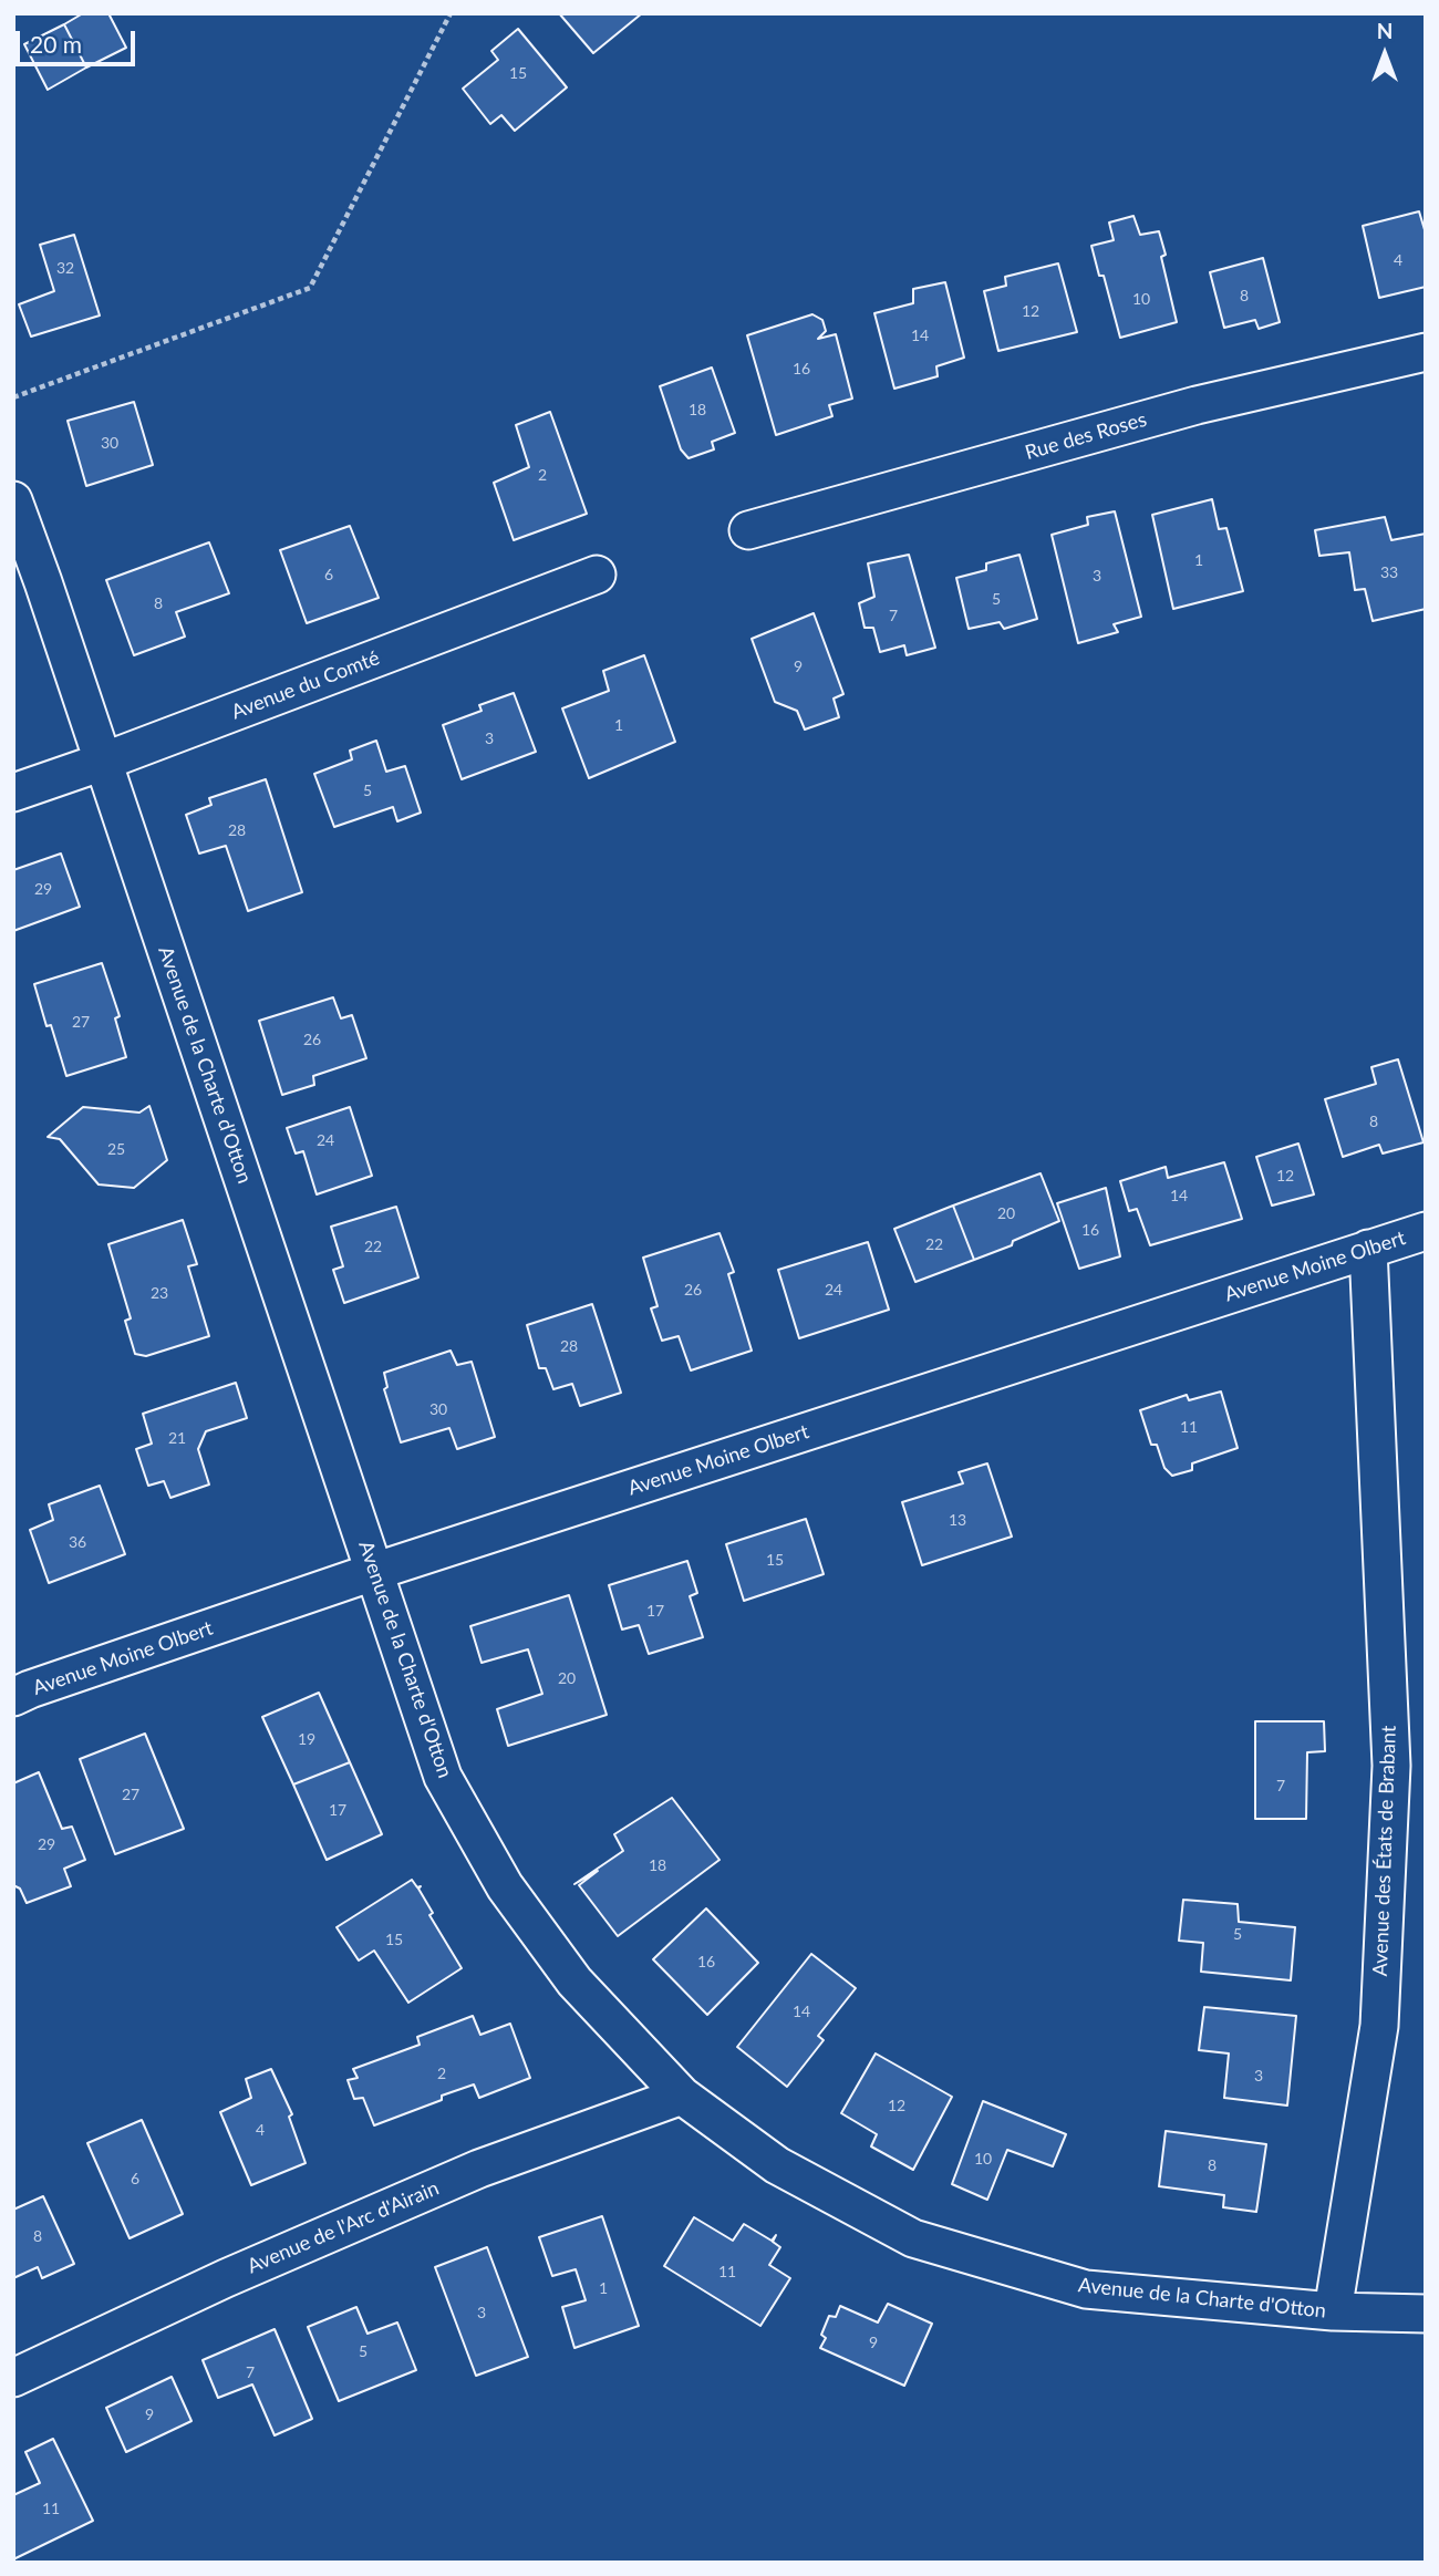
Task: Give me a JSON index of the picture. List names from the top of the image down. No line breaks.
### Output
{"streets":{"street":["Rue des Roses","Avenue du Comté","Avenue de la Charte d'Otton","Avenue Moine Olbert","Avenue des États de Brabant","Avenue de l'Arc d'Airain"]},"crossings":[["Avenue du Comté","Avenue de la Charte d'Otton"],["Avenue de la Charte d'Otton","Avenue Moine Olbert"],["Avenue de la Charte d'Otton","Avenue des États de Brabant"],["Avenue de la Charte d'Otton","Avenue de l'Arc d'Airain"],["Avenue Moine Olbert","Avenue des États de Brabant"]],"house_numbers":["15","4","32","8","10","12","14","16","18","30","2","1","33","6","3","5","8","7","9","1","3","5","28","29","27","26","8","24","25","12","14","20","16","22","22","26","24","23","28","30","11","21","13","36","15","17","20","19","7","27","17","29","18","5","15","16","14","2","3","12","4","10","8","6","8","11","1","3","9","5","7","9","11"],"scale_bar":"20 m","north":"top"}
